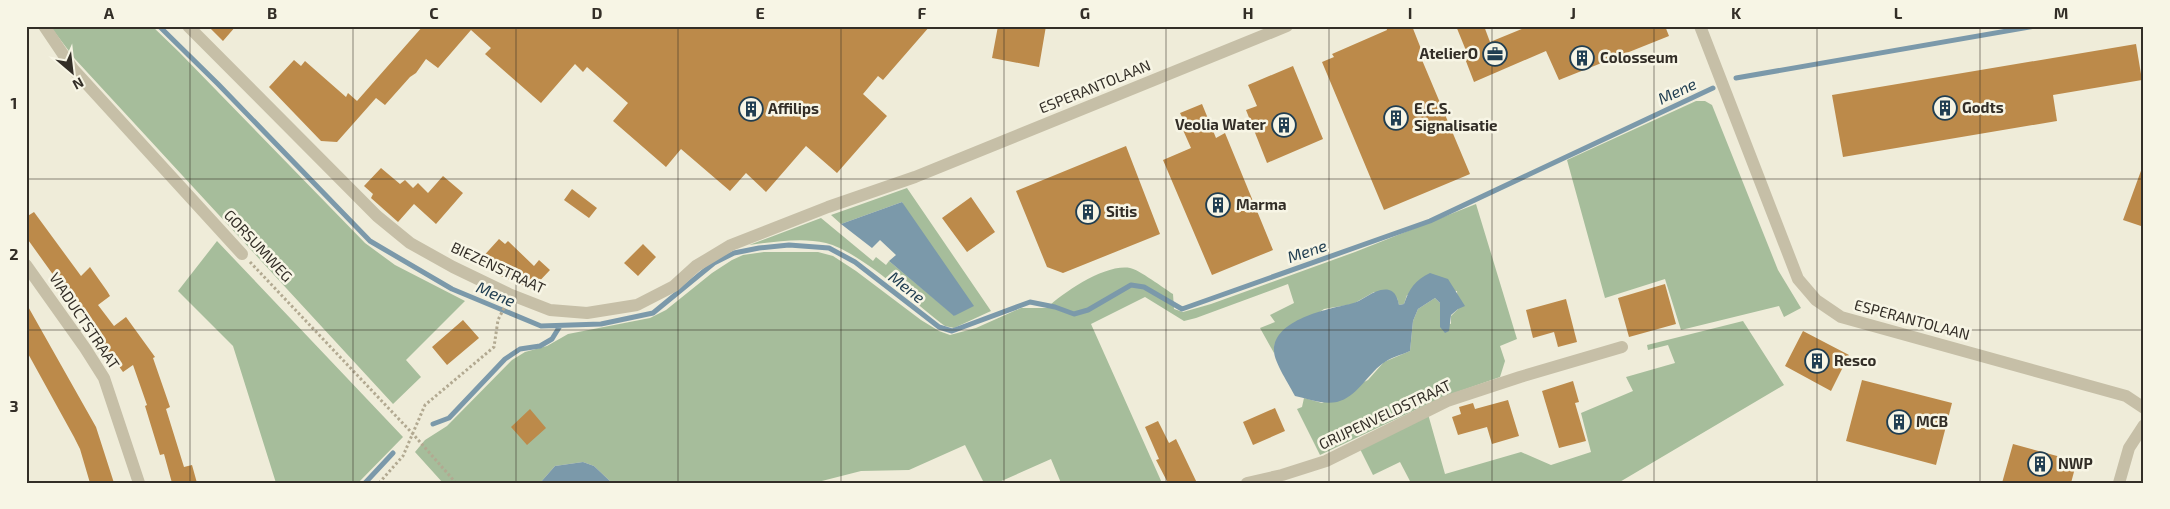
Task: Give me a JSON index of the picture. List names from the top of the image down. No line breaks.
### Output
{"streets":{"street":["ESPERANTOLAAN","GORSUMWEG","BIEZENSTRAAT","VIADUCTSTRAAT","GRIJPENVELDSTRAAT"]},"crossings":[["ESPERANTOLAAN","BIEZENSTRAAT"]],"water":["Mene"],"places":{"office":["AtelierO"],"building":["Colosseum","Godts","Affilips","E.C.S. Signalisatie","Veolia Water","Marma","Sitis","Resco","MCB","NWP"]},"north":"bottom right","grid":{"columns":["A","B","C","D","E","F","G","H","I","J","K","L","M"],"rows":["1","2","3"]}}
